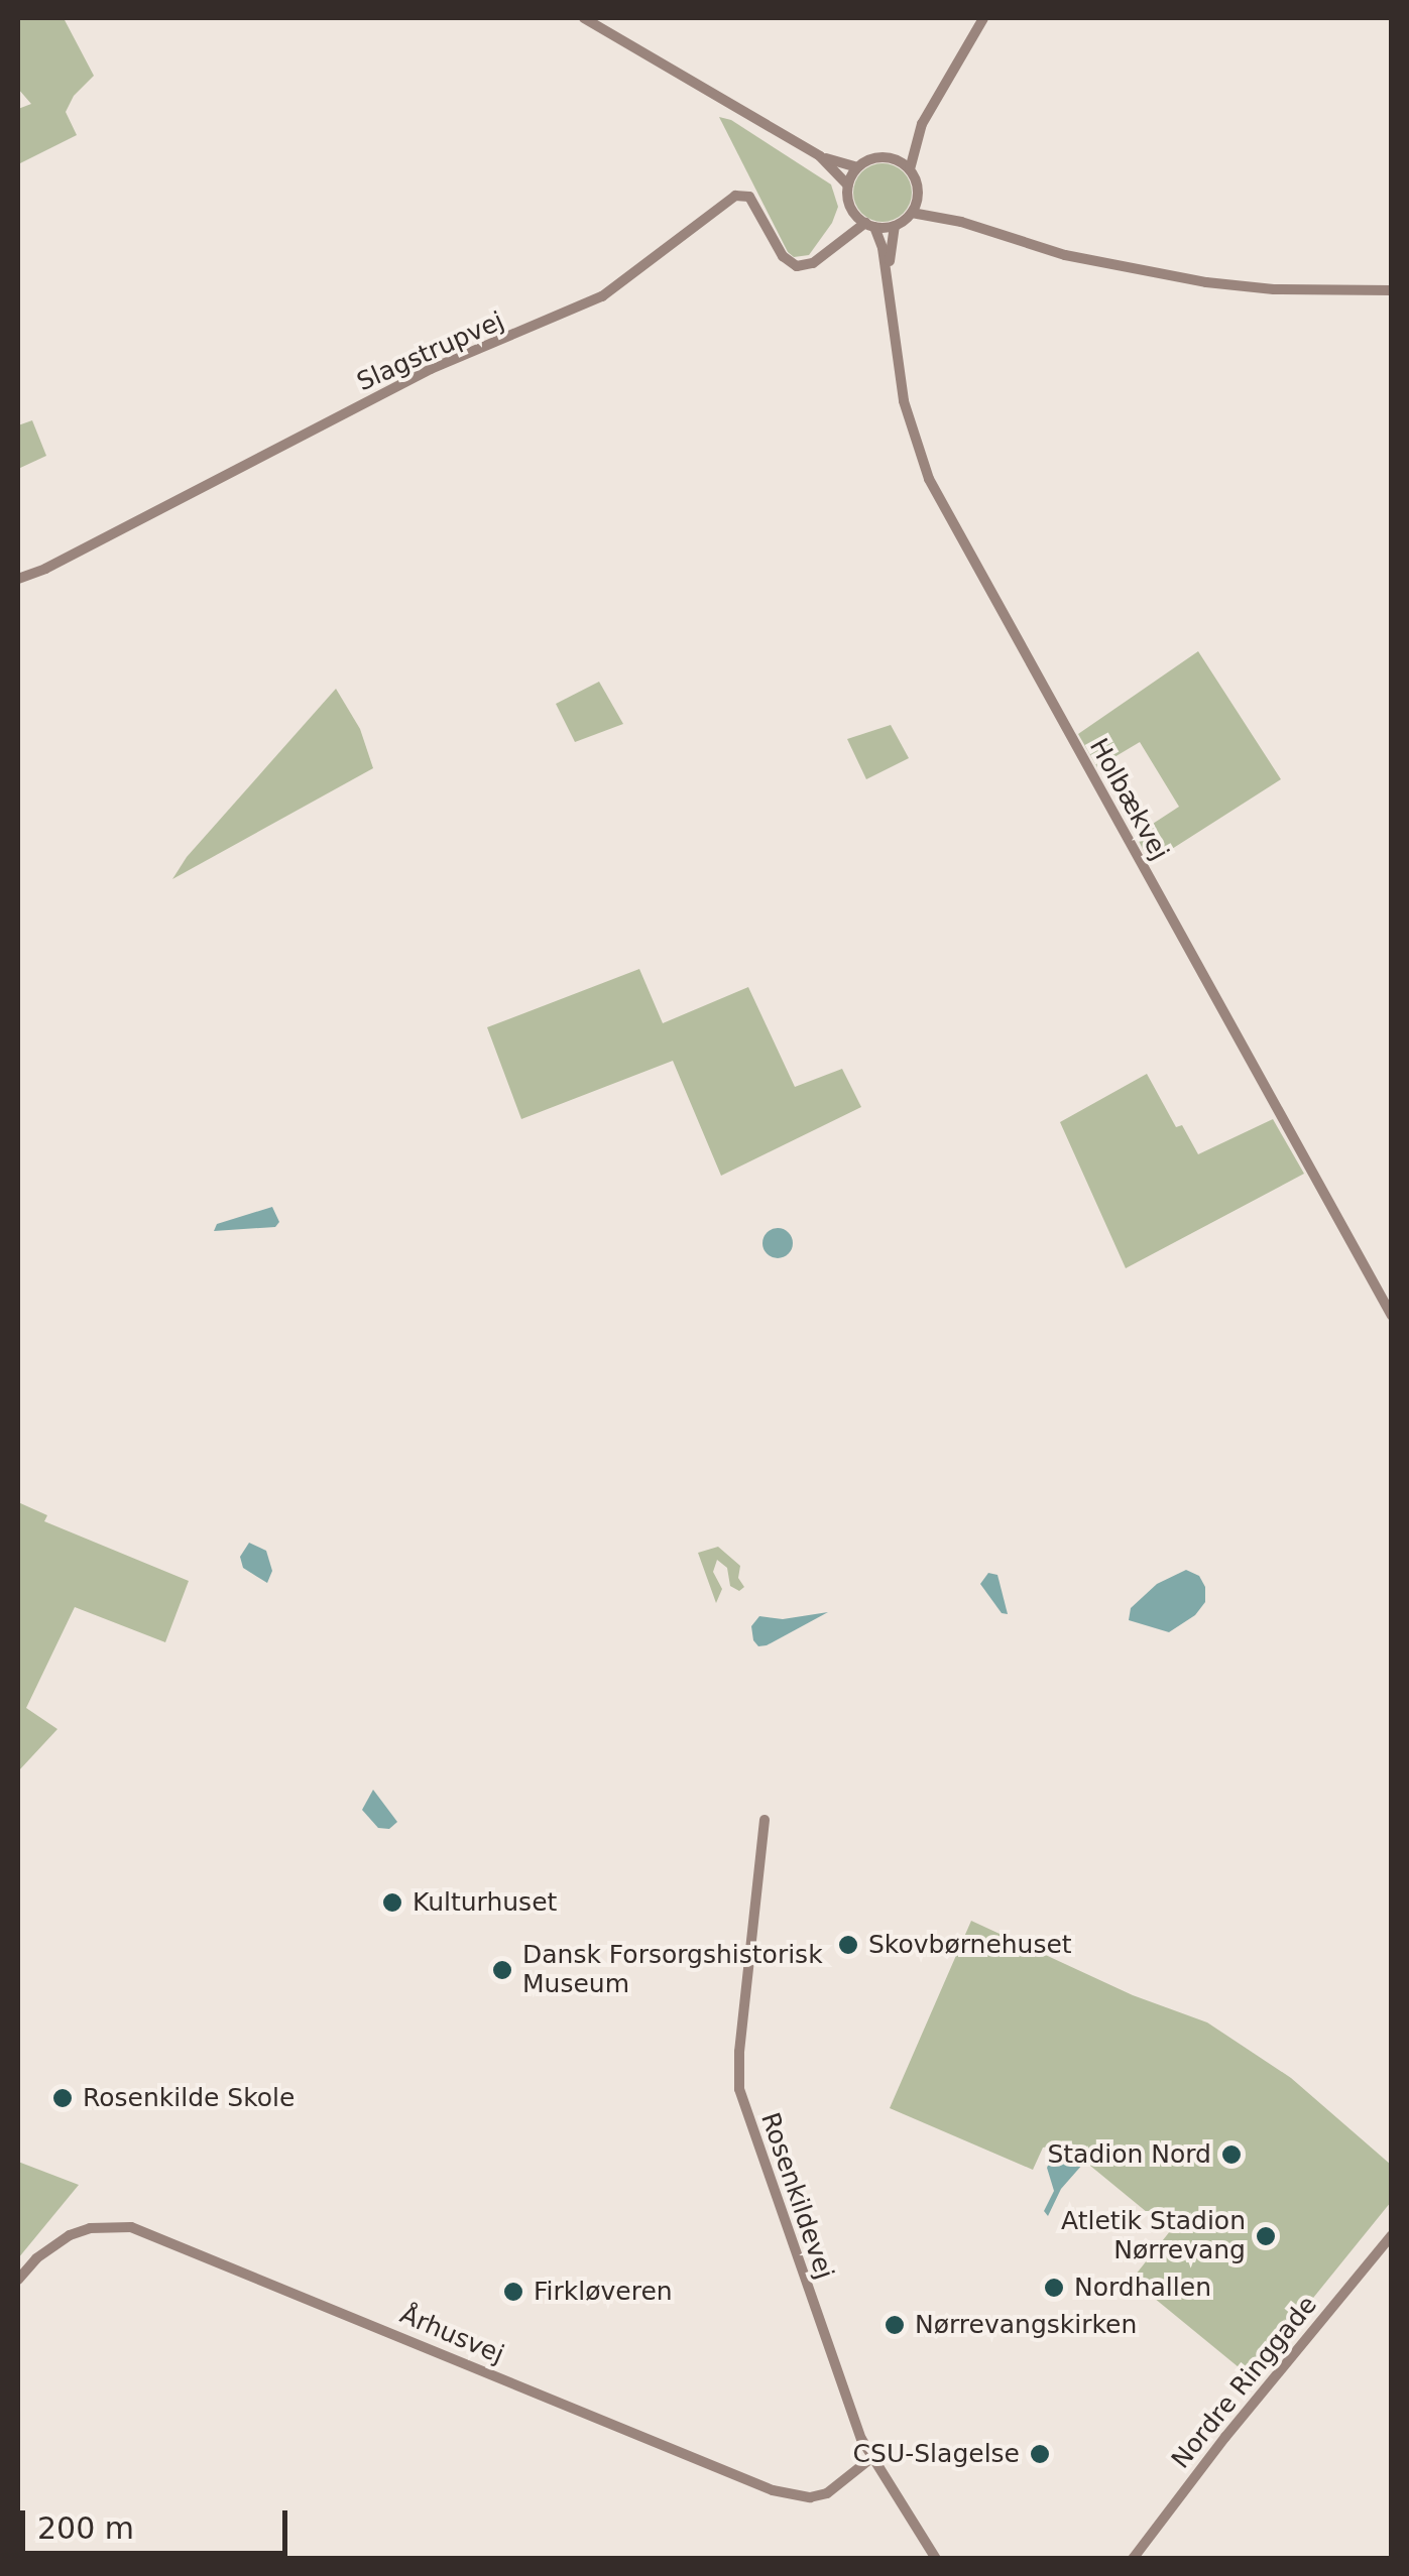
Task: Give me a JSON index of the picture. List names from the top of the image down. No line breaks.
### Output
{"streets":{"street":["Slagstrupvej","Holbækvej","Rosenkildevej","Århusvej","Nordre Ringgade"]},"crossings":[["Rosenkildevej","Århusvej"]],"places":["Kulturhuset","Skovbørnehuset","Dansk Forsorgshistorisk Museum","Rosenkilde Skole","Stadion Nord","Atletik Stadion Nørrevang","Nordhallen","Firkløveren","Nørrevangskirken","CSU-Slagelse"],"scale_bar":"200 m"}
